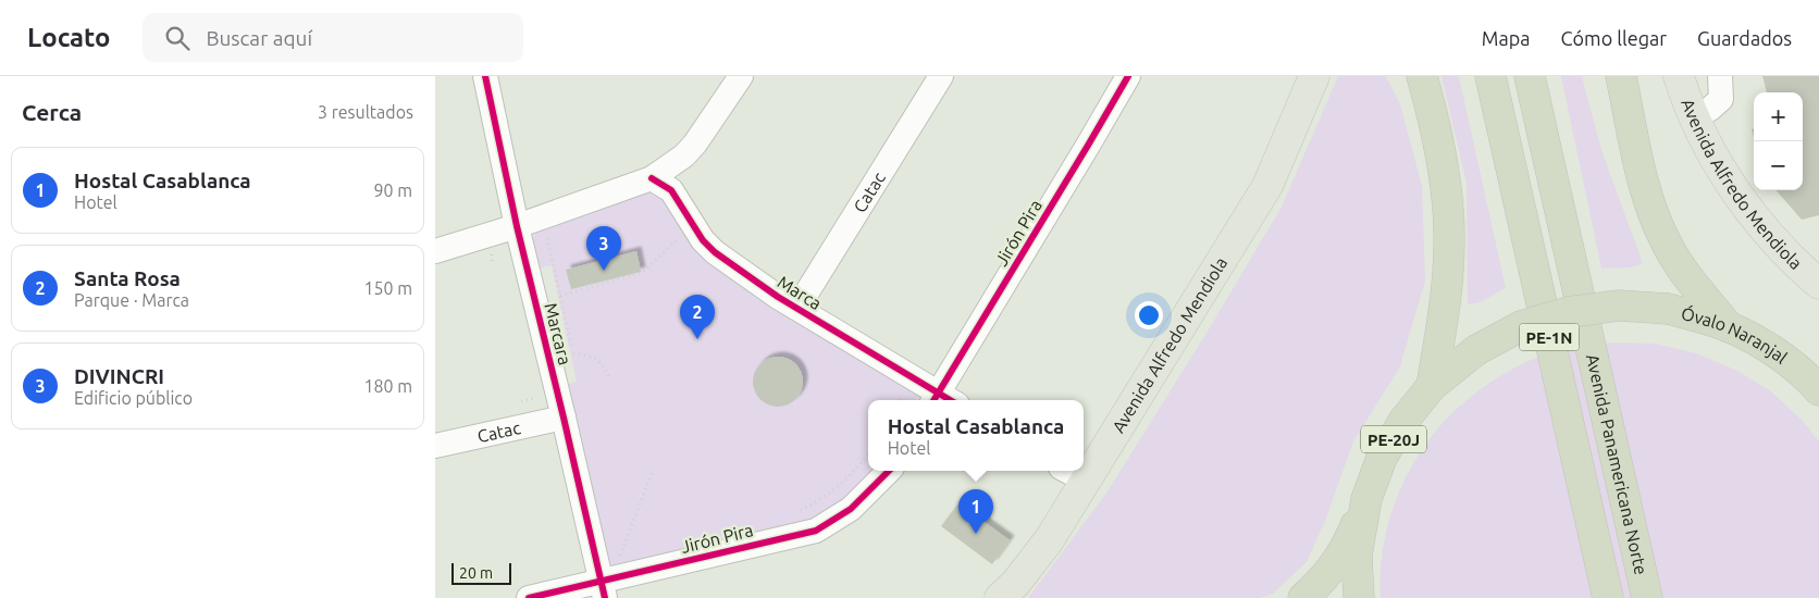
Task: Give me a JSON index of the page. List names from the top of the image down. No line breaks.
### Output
{"streets":{"highway":["PE-1N","Óvalo Naranjal","PE-20J","Avenida Panamericana Norte"],"main road":["Avenida Alfredo Mendiola"],"street":["Catac","Jirón Pira","Marca","Marcara"]},"crossings":[["Catac","Marca"],["Catac","Marcara"],["Jirón Pira","Marcara"],["Óvalo Naranjal","PE-20J"]],"scale_bar":"20 m","page":{"header":"Locato","search":"Buscar aquí","nav":["Mapa","Cómo llegar","Guardados"],"heading":["Cerca","3 resultados"],"map_buttons":["+","−"],"list":[{"mark":"1","name":"Hostal Casablanca","note":"Hotel","value":"90 m"},{"mark":"2","name":"Santa Rosa","note":"Parque · Marca","value":"150 m"},{"mark":"3","name":"DIVINCRI","note":"Edificio público","value":"180 m"}],"pins":["3","2","1"],"popup":["Hostal Casablanca","Hotel"],"scale":"20 m"}}
